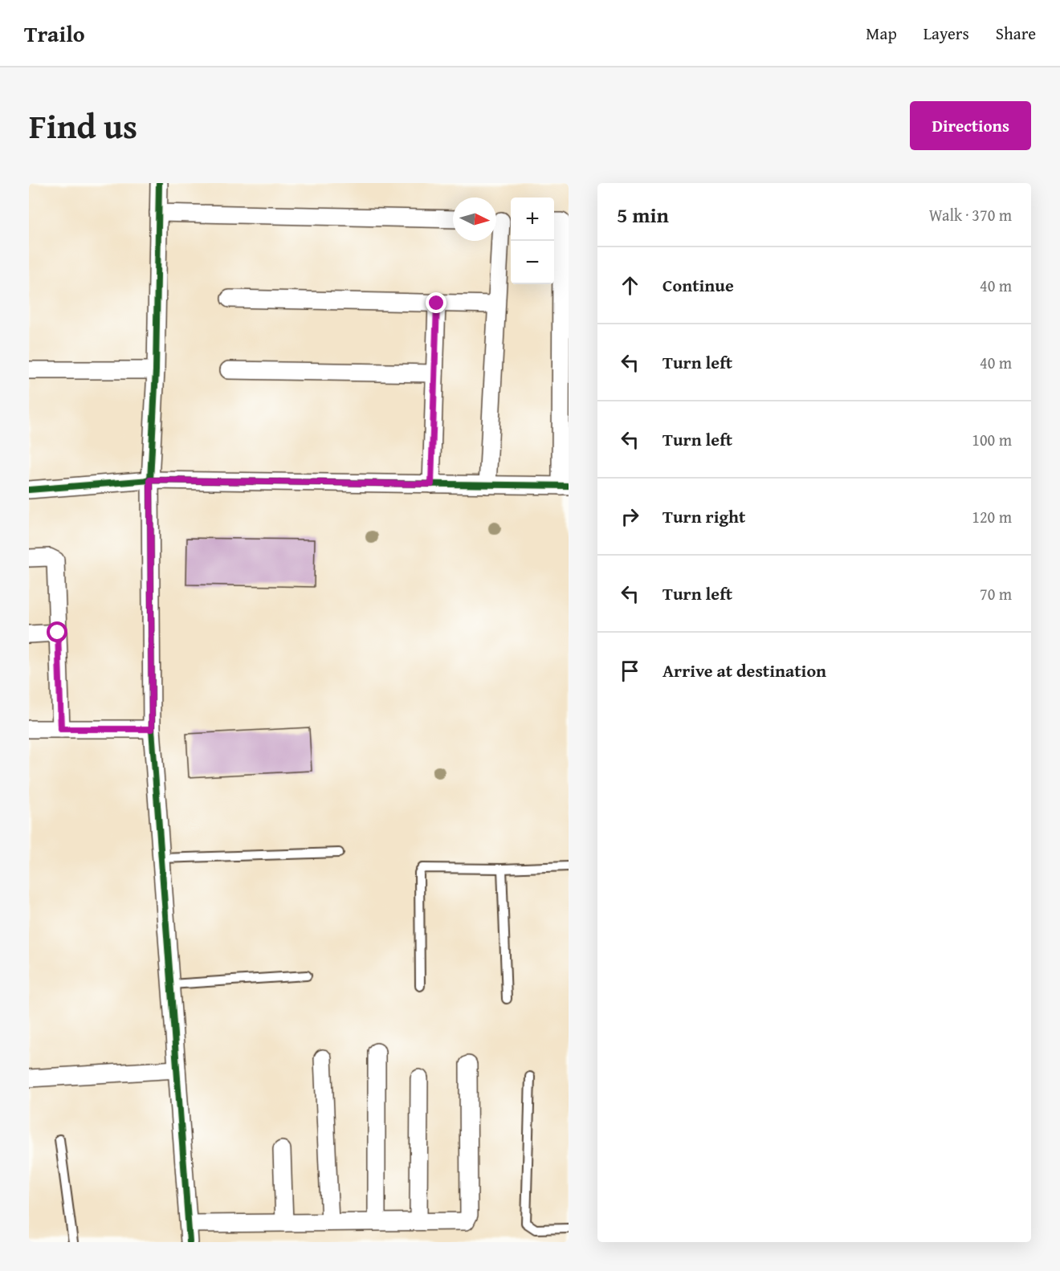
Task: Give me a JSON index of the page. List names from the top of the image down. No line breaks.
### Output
{"north":"right","page":{"header":"Trailo","nav":["Map","Layers","Share"],"title":"Find us","buttons":"Directions","heading":["5 min","Walk · 370 m"],"map_buttons":["+","−"],"list":[["Continue","40 m"],["Turn left","40 m"],["Turn left","100 m"],["Turn right","120 m"],["Turn left","70 m"],"Arrive at destination"]}}
